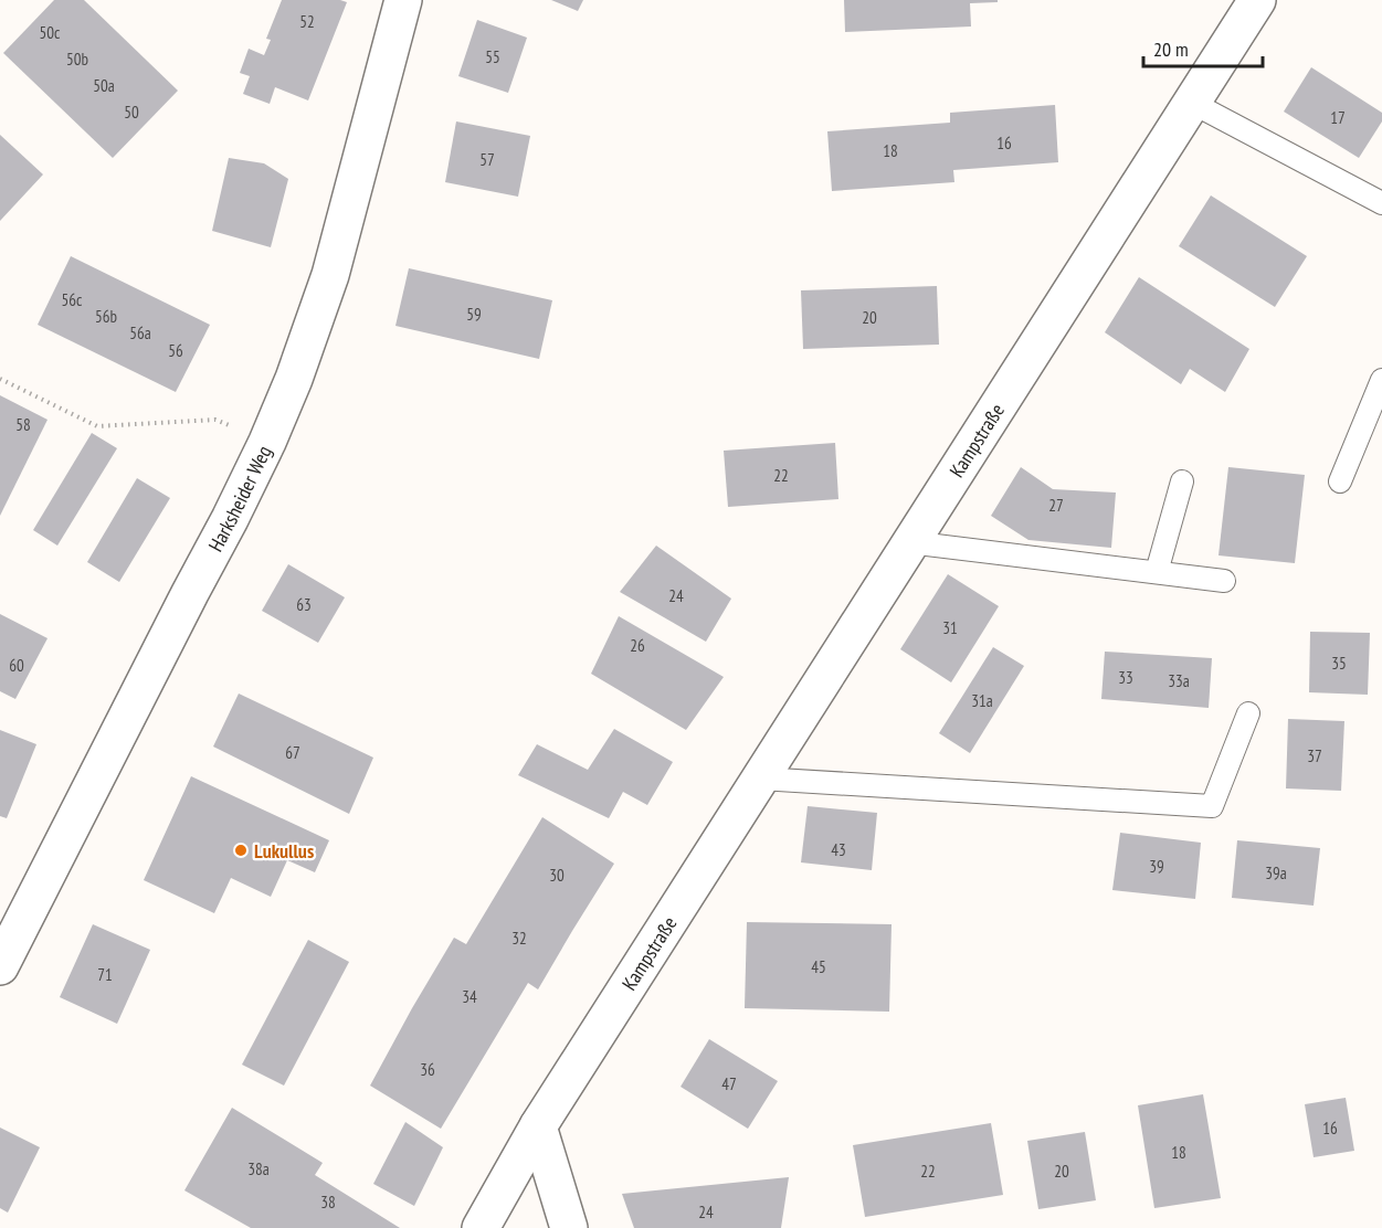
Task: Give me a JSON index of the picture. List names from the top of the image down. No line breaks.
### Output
{"streets":{"street":["Kampstraße","Harksheider Weg"]},"places":["Lukullus"],"house_numbers":["52","50c","55","50b","50a","50","17","16","18","57","56c","59","56b","20","56a","56","58","22","27","24","63","31","26","35","60","33","33a","31a","67","37","43","39","39a","30","32","45","71","34","36","47","16","18","38a","22","20","38","24"],"scale_bar":"20 m"}
